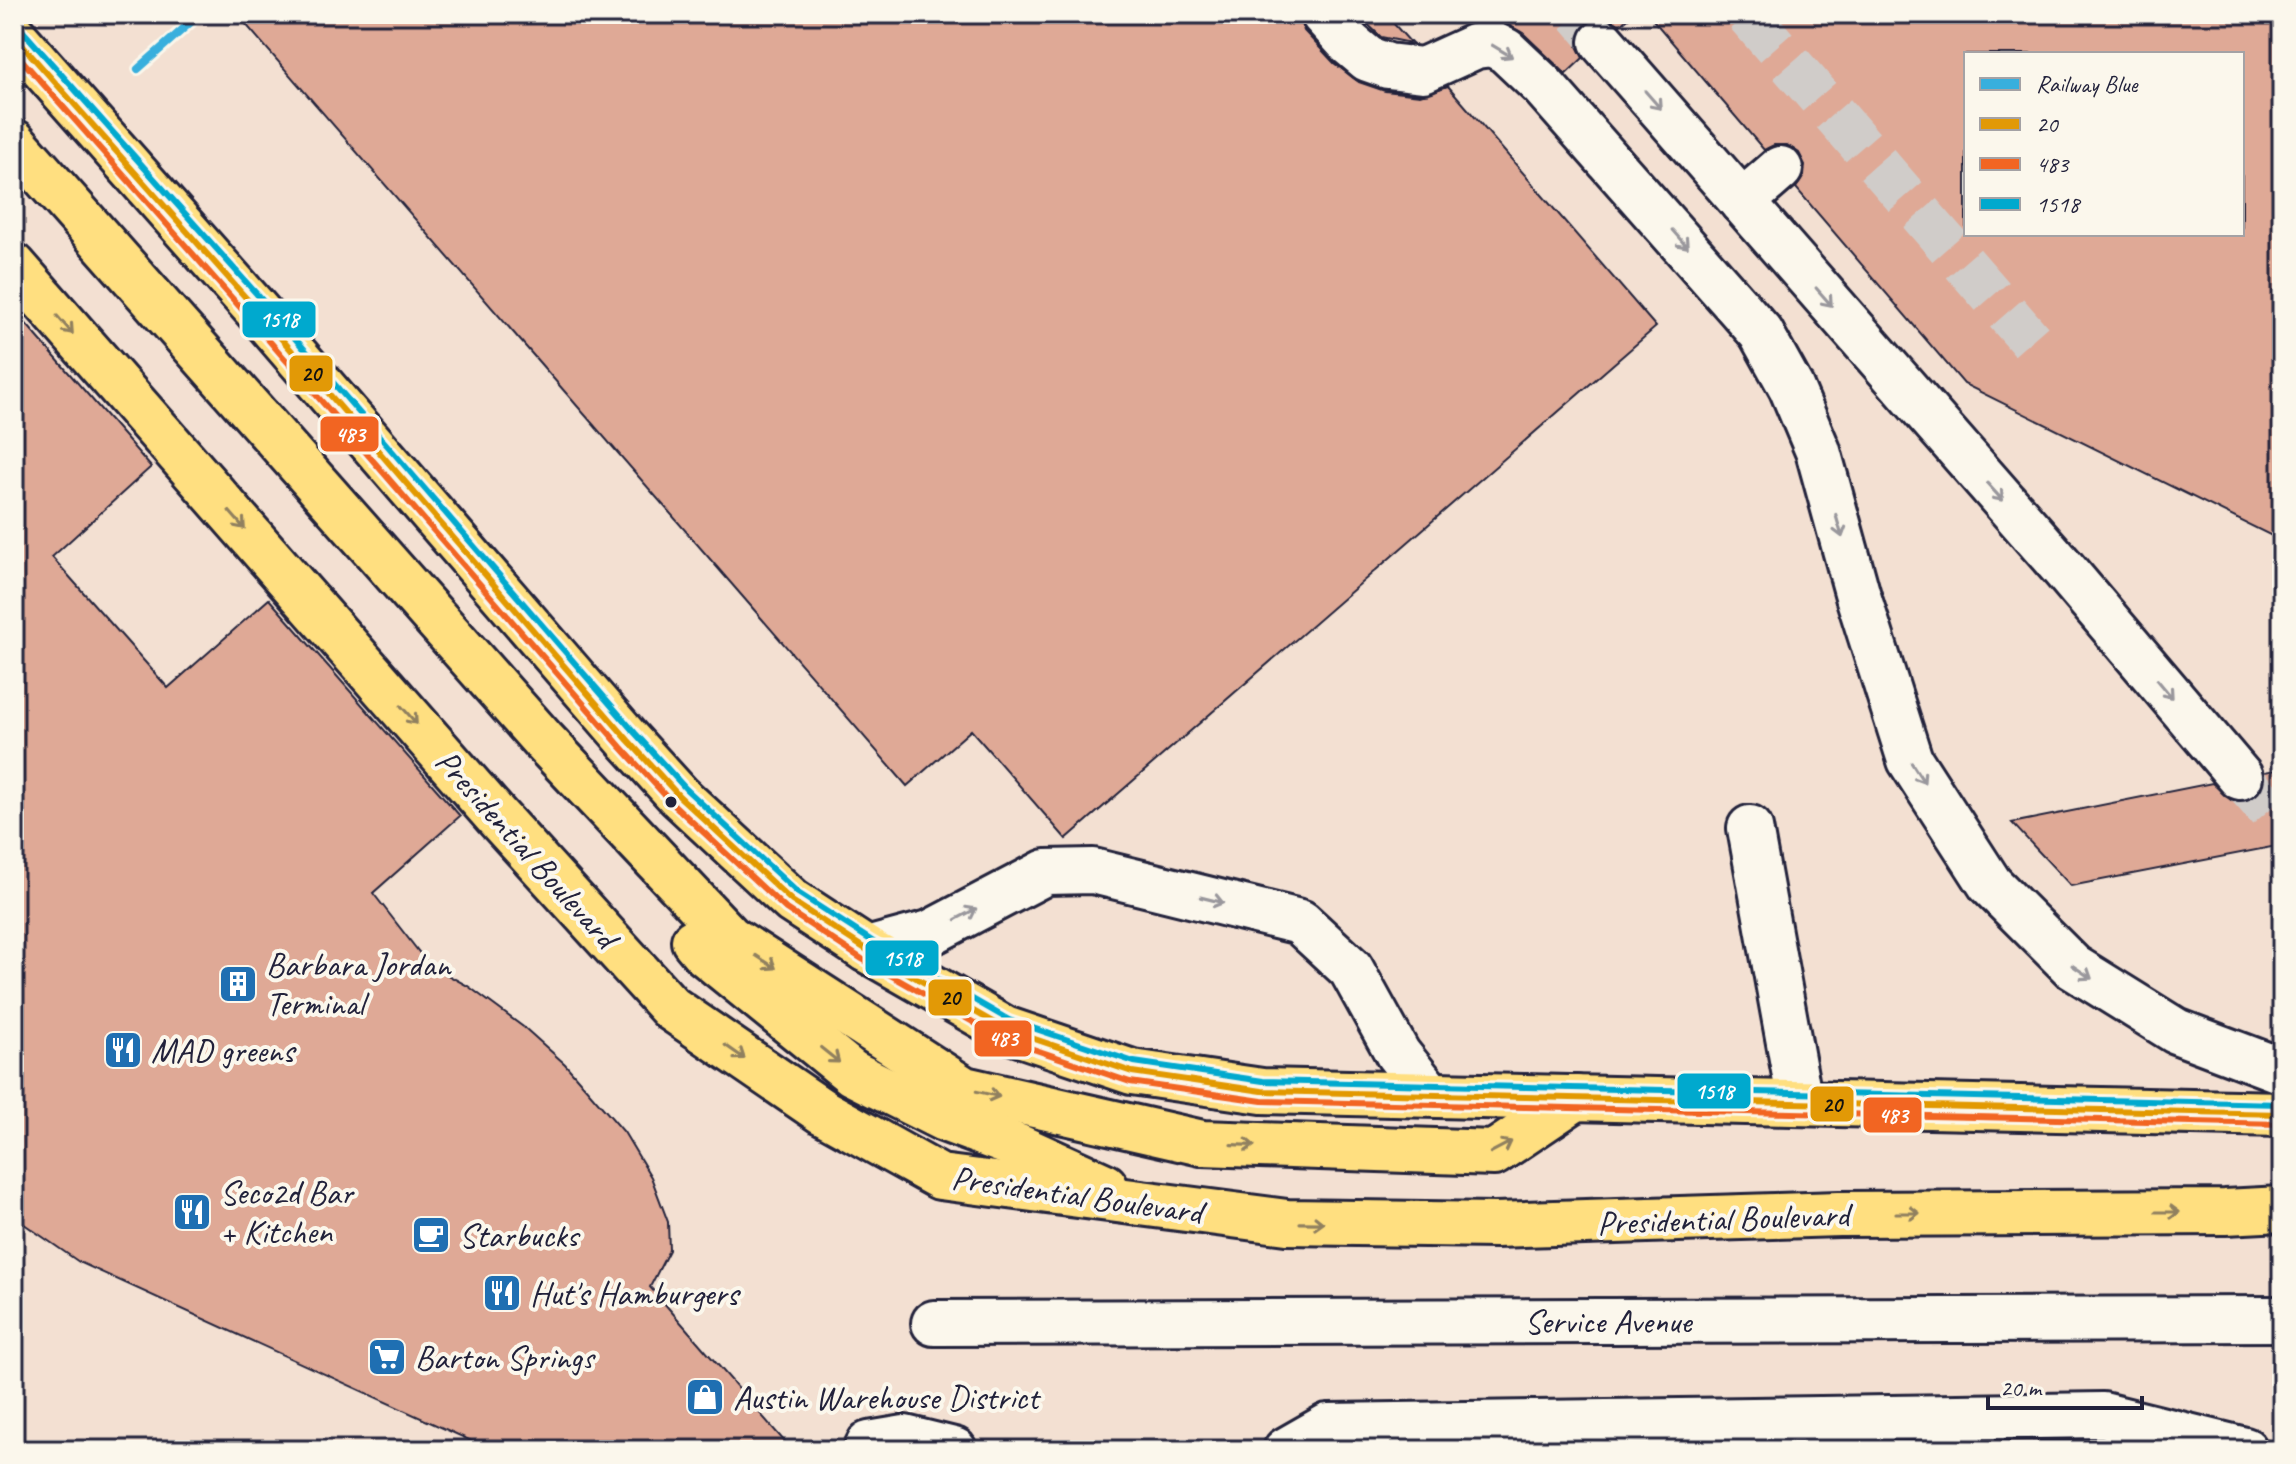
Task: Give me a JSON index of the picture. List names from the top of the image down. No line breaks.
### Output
{"streets":{"main road":["Presidential Boulevard"],"lane":["Service Avenue"]},"places":{"building":["Barbara Jordan Terminal"],"restaurant":["MAD greens","Seco2d Bar + Kitchen","Hut's Hamburgers"],"cafe":["Starbucks"],"supermarket":["Barton Springs"],"shop":["Austin Warehouse District"]},"lines":["rail line Blue","transit line 1518","transit line 20","transit line 483"],"legend":["Railway Blue","20","483","1518"],"scale_bar":"20 m"}
